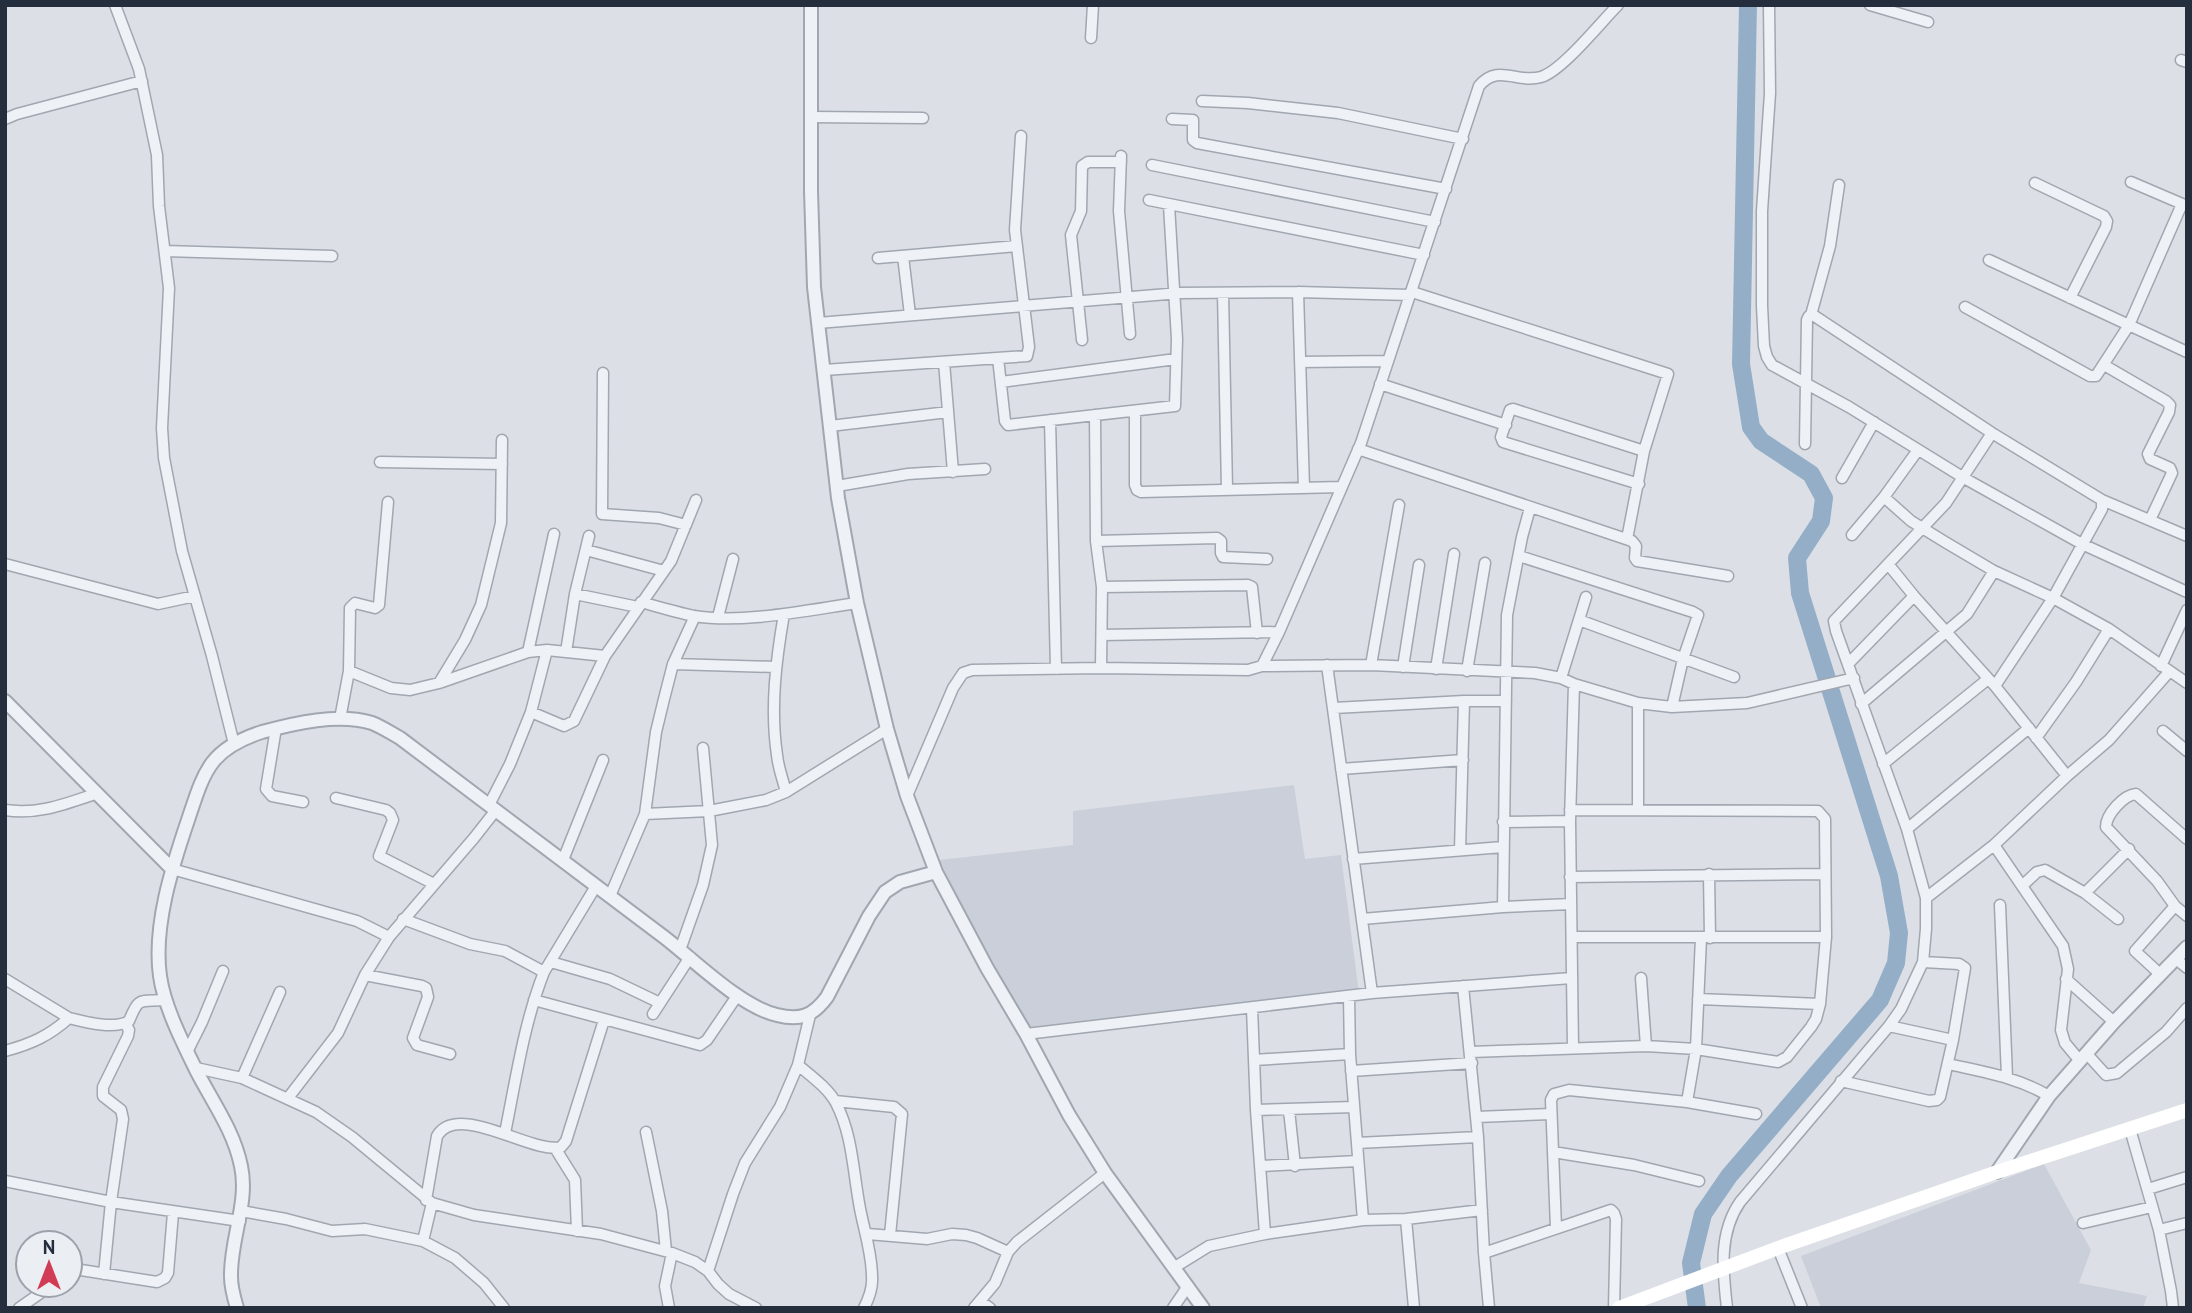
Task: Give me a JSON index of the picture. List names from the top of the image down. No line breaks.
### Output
{"north":"top"}
